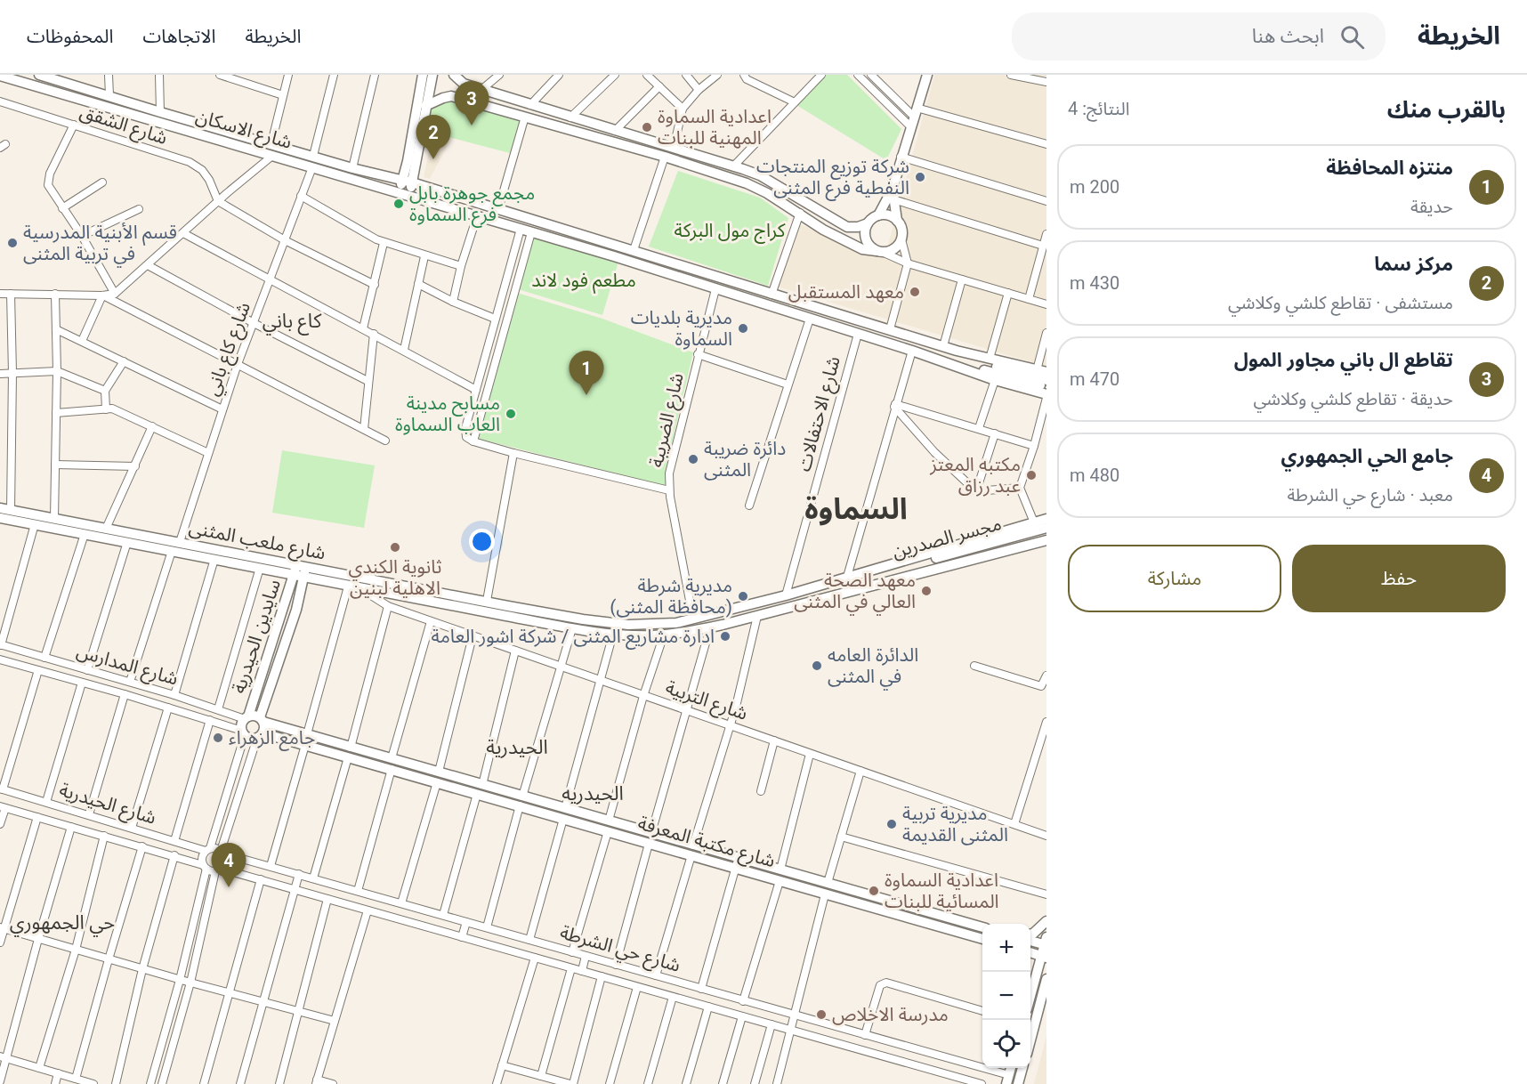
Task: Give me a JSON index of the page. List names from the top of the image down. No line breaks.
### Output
{"streets":{"main road":["شارع الاسكان","مجسر الصدرين","شارع ملعب المثنى","سايدين الحيدرية","شارع مكتبة المعرفة"],"street":["شارع الشقق","شارع كاع باني","شارع الاحتفالات","شارع الضريبة","شارع المدارس","شارع التربية","شارع الحيدرية","شارع حي الشرطة"]},"crossings":[["شارع الاسكان","شارع كاع باني"],["شارع الاسكان","شارع الاحتفالات"],["شارع الاسكان","شارع الضريبة"],["شارع كاع باني","شارع ملعب المثنى"],["شارع الاحتفالات","شارع ملعب المثنى"],["شارع الضريبة","شارع ملعب المثنى"],["مجسر الصدرين","شارع ملعب المثنى"],["شارع ملعب المثنى","سايدين الحيدرية"],["شارع ملعب المثنى","شارع التربية"],["سايدين الحيدرية","شارع المدارس"],["سايدين الحيدرية","شارع مكتبة المعرفة"],["شارع المدارس","شارع مكتبة المعرفة"],["شارع الحيدرية","شارع حي الشرطة"]],"districts":["كاع باني","السماوة","الحيدرية","الحيدريه","حي الجمهوري"],"parks":["كراج مول البركة","مطعم فود لاند"],"places":["اعدادية السماوة المهنية للبنات","شركة توزيع المنتجات النفطية فرع المثنى","مجمع جوهرة بابل فرع السماوة","قسم الأبنية المدرسية في تربية المثنى","معهد المستقبل","مديرية بلديات السماوة","مسابح مدينة العاب السماوة","دائرة ضريبة المثنى","مكتبه المعتز عبد رزاق","ثانوية الكندي الاهلية لبنين","معهد الصحة العالي في المثنى","مديرية شرطة (محافظة المثنى)","ادارة مشاريع المثنى / شركة اشور العامة","الدائرة العامه في المثنى","جامع الزهراء","مديرية تربية المثنى القديمة","اعدادية السماوة المسائية للبنات","مدرسة الاخلاص"],"page":{"header":"الخريطة","search":"ابحث هنا","nav":["الخريطة","الاتجاهات","المحفوظات"],"heading":["بالقرب منك","النتائج: 4"],"pins":["3","2","1","4"],"list":[{"mark":"1","name":"منتزه المحافظة","note":"حديقة","value":"200 m"},{"mark":"2","name":"مركز سما","note":"مستشفى · تقاطع كلشي وكلاشي","value":"430 m"},{"mark":"3","name":"تقاطع ال باني مجاور المول","note":"حديقة · تقاطع كلشي وكلاشي","value":"470 m"},{"mark":"4","name":"جامع الحي الجمهوري","note":"معبد · شارع حي الشرطة","value":"480 m"}],"buttons":["حفظ","مشاركة"],"map_buttons":["+","−"]}}
